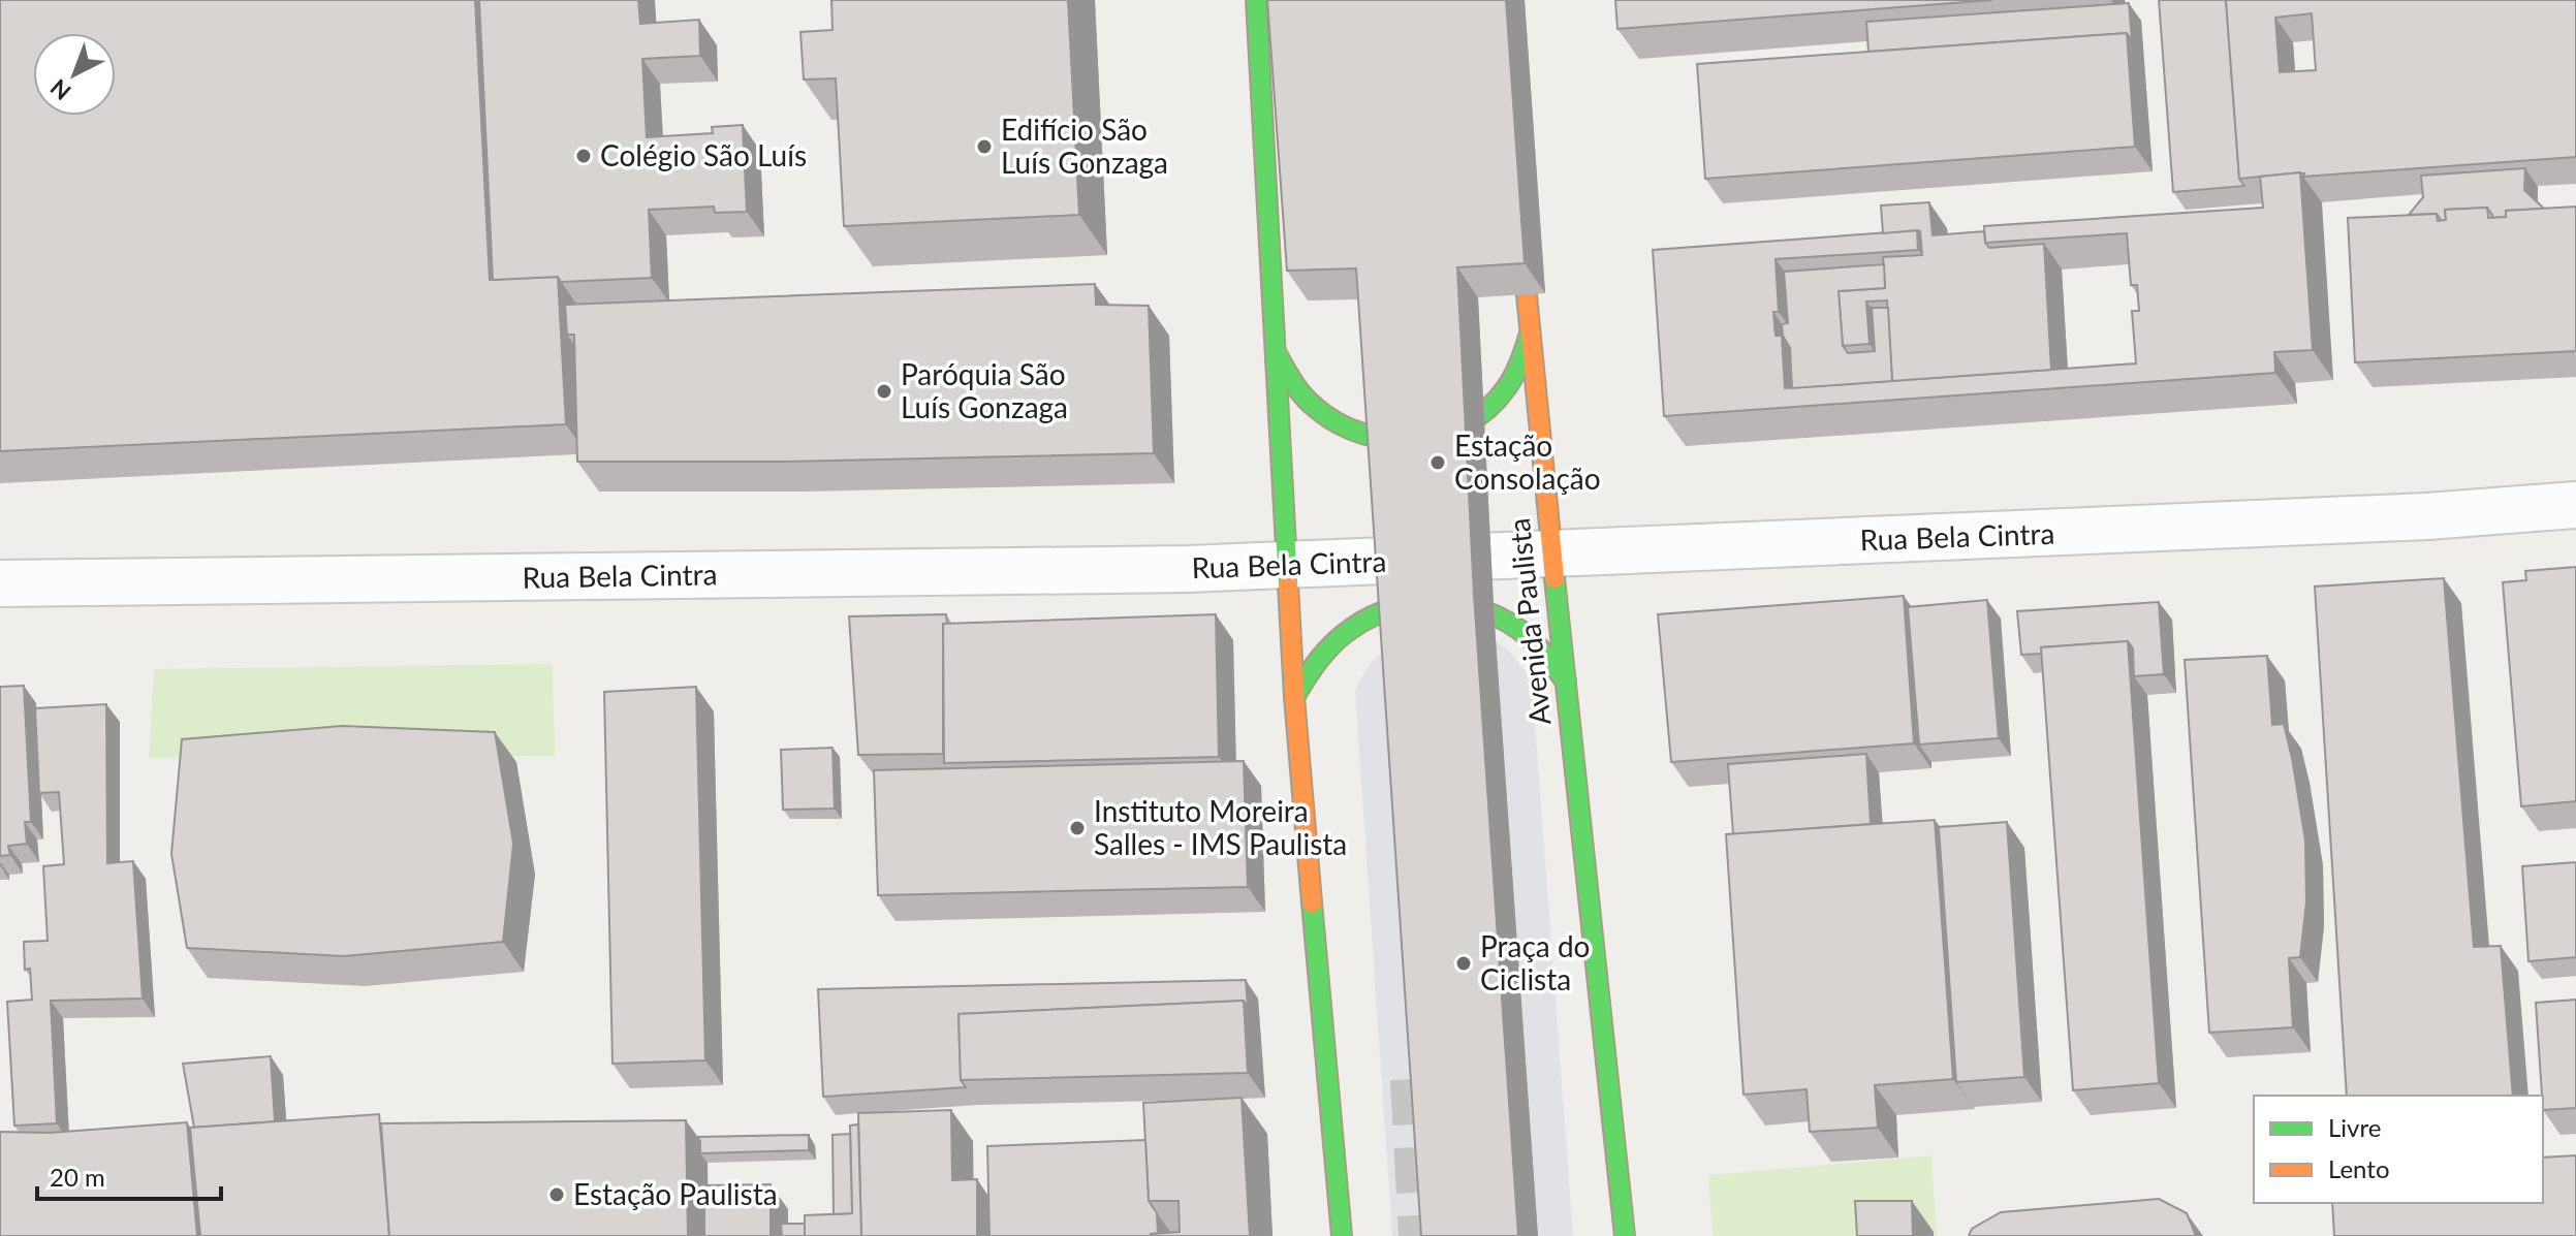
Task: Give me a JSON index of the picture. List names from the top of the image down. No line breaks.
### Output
{"streets":{"main road":["Avenida Paulista"],"street":["Rua Bela Cintra"]},"crossings":[["Rua Bela Cintra","Avenida Paulista"]],"places":["Edifício São Luís Gonzaga","Colégio São Luís","Paróquia São Luís Gonzaga","Estação Consolação","Instituto Moreira Salles - IMS Paulista","Praça do Ciclista","Estação Paulista"],"legend":["Livre","Lento"],"scale_bar":"20 m","north":"bottom left"}
